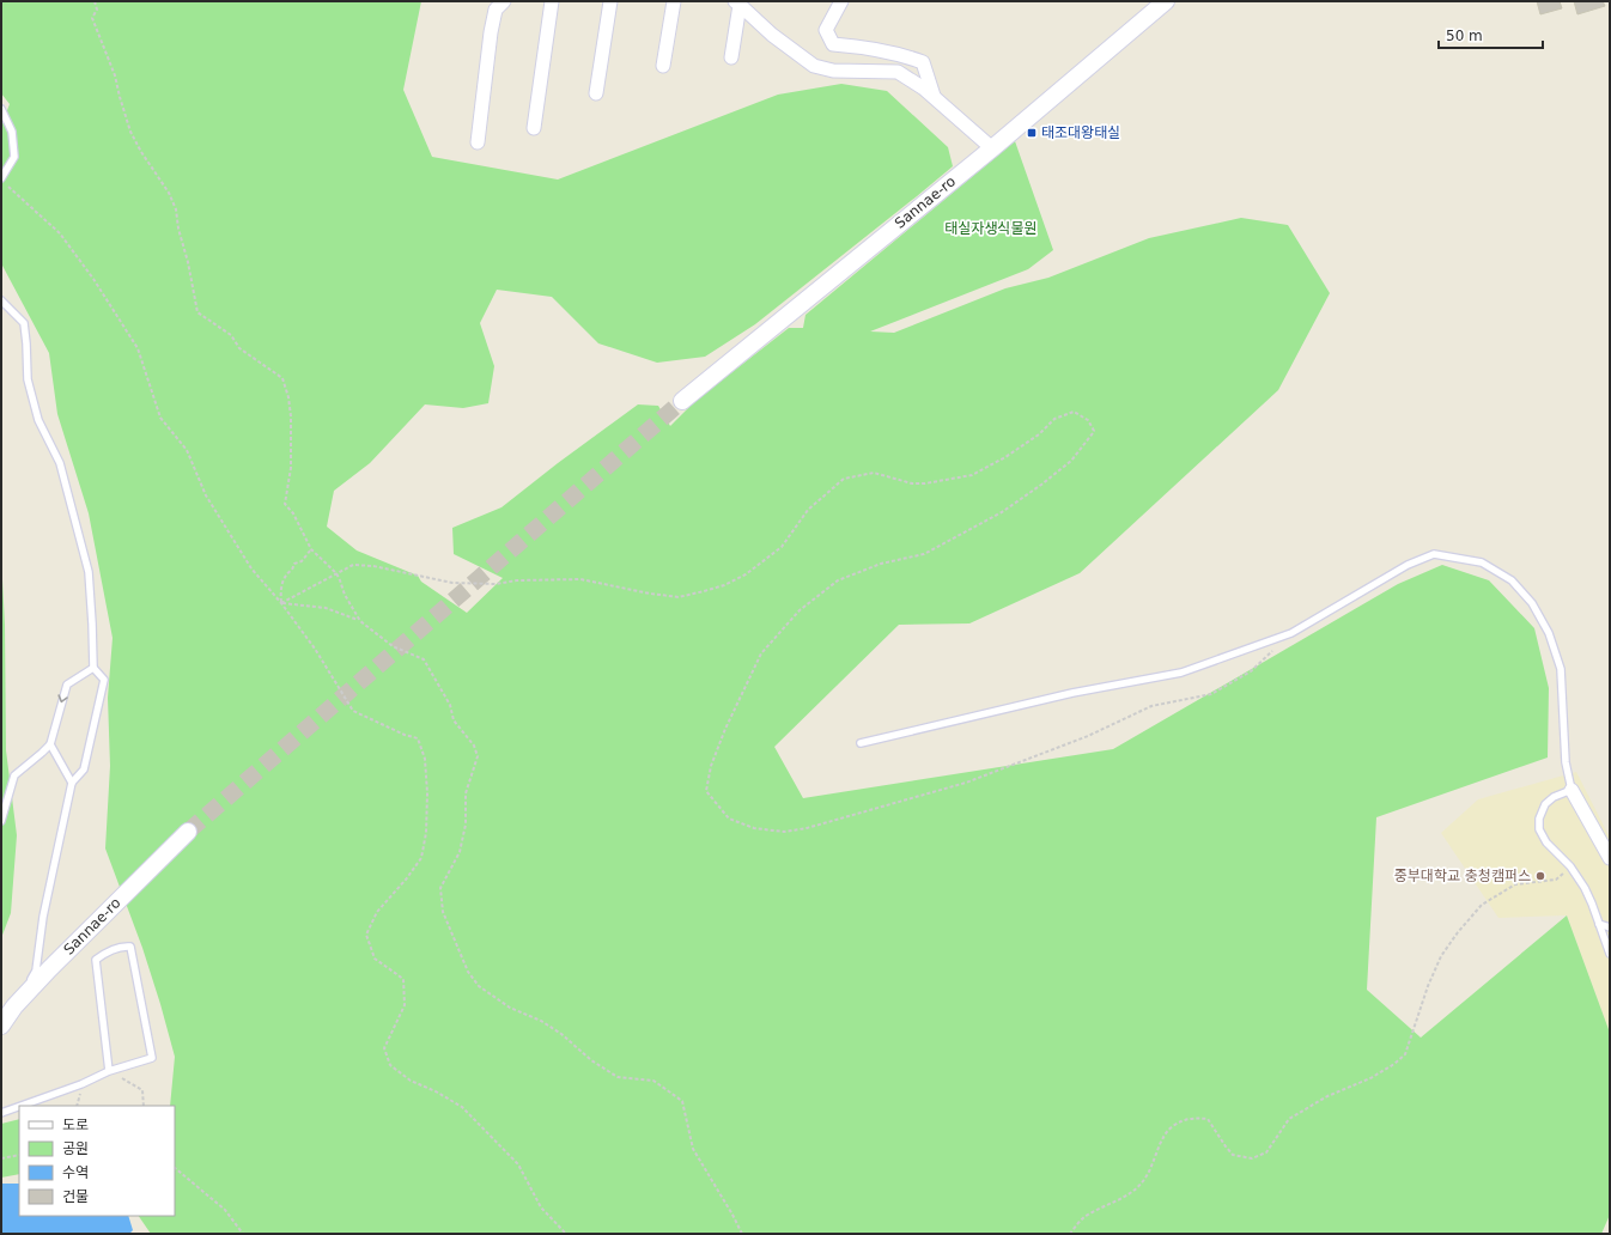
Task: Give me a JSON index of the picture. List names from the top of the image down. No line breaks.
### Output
{"streets":{"street":["Sannae-ro"]},"parks":["태실자생식물원"],"places":{"transit":["태조대왕태실"],"other":["중부대학교 충청캠퍼스"]},"legend":["도로","공원","수역","건물"],"scale_bar":"50 m"}
